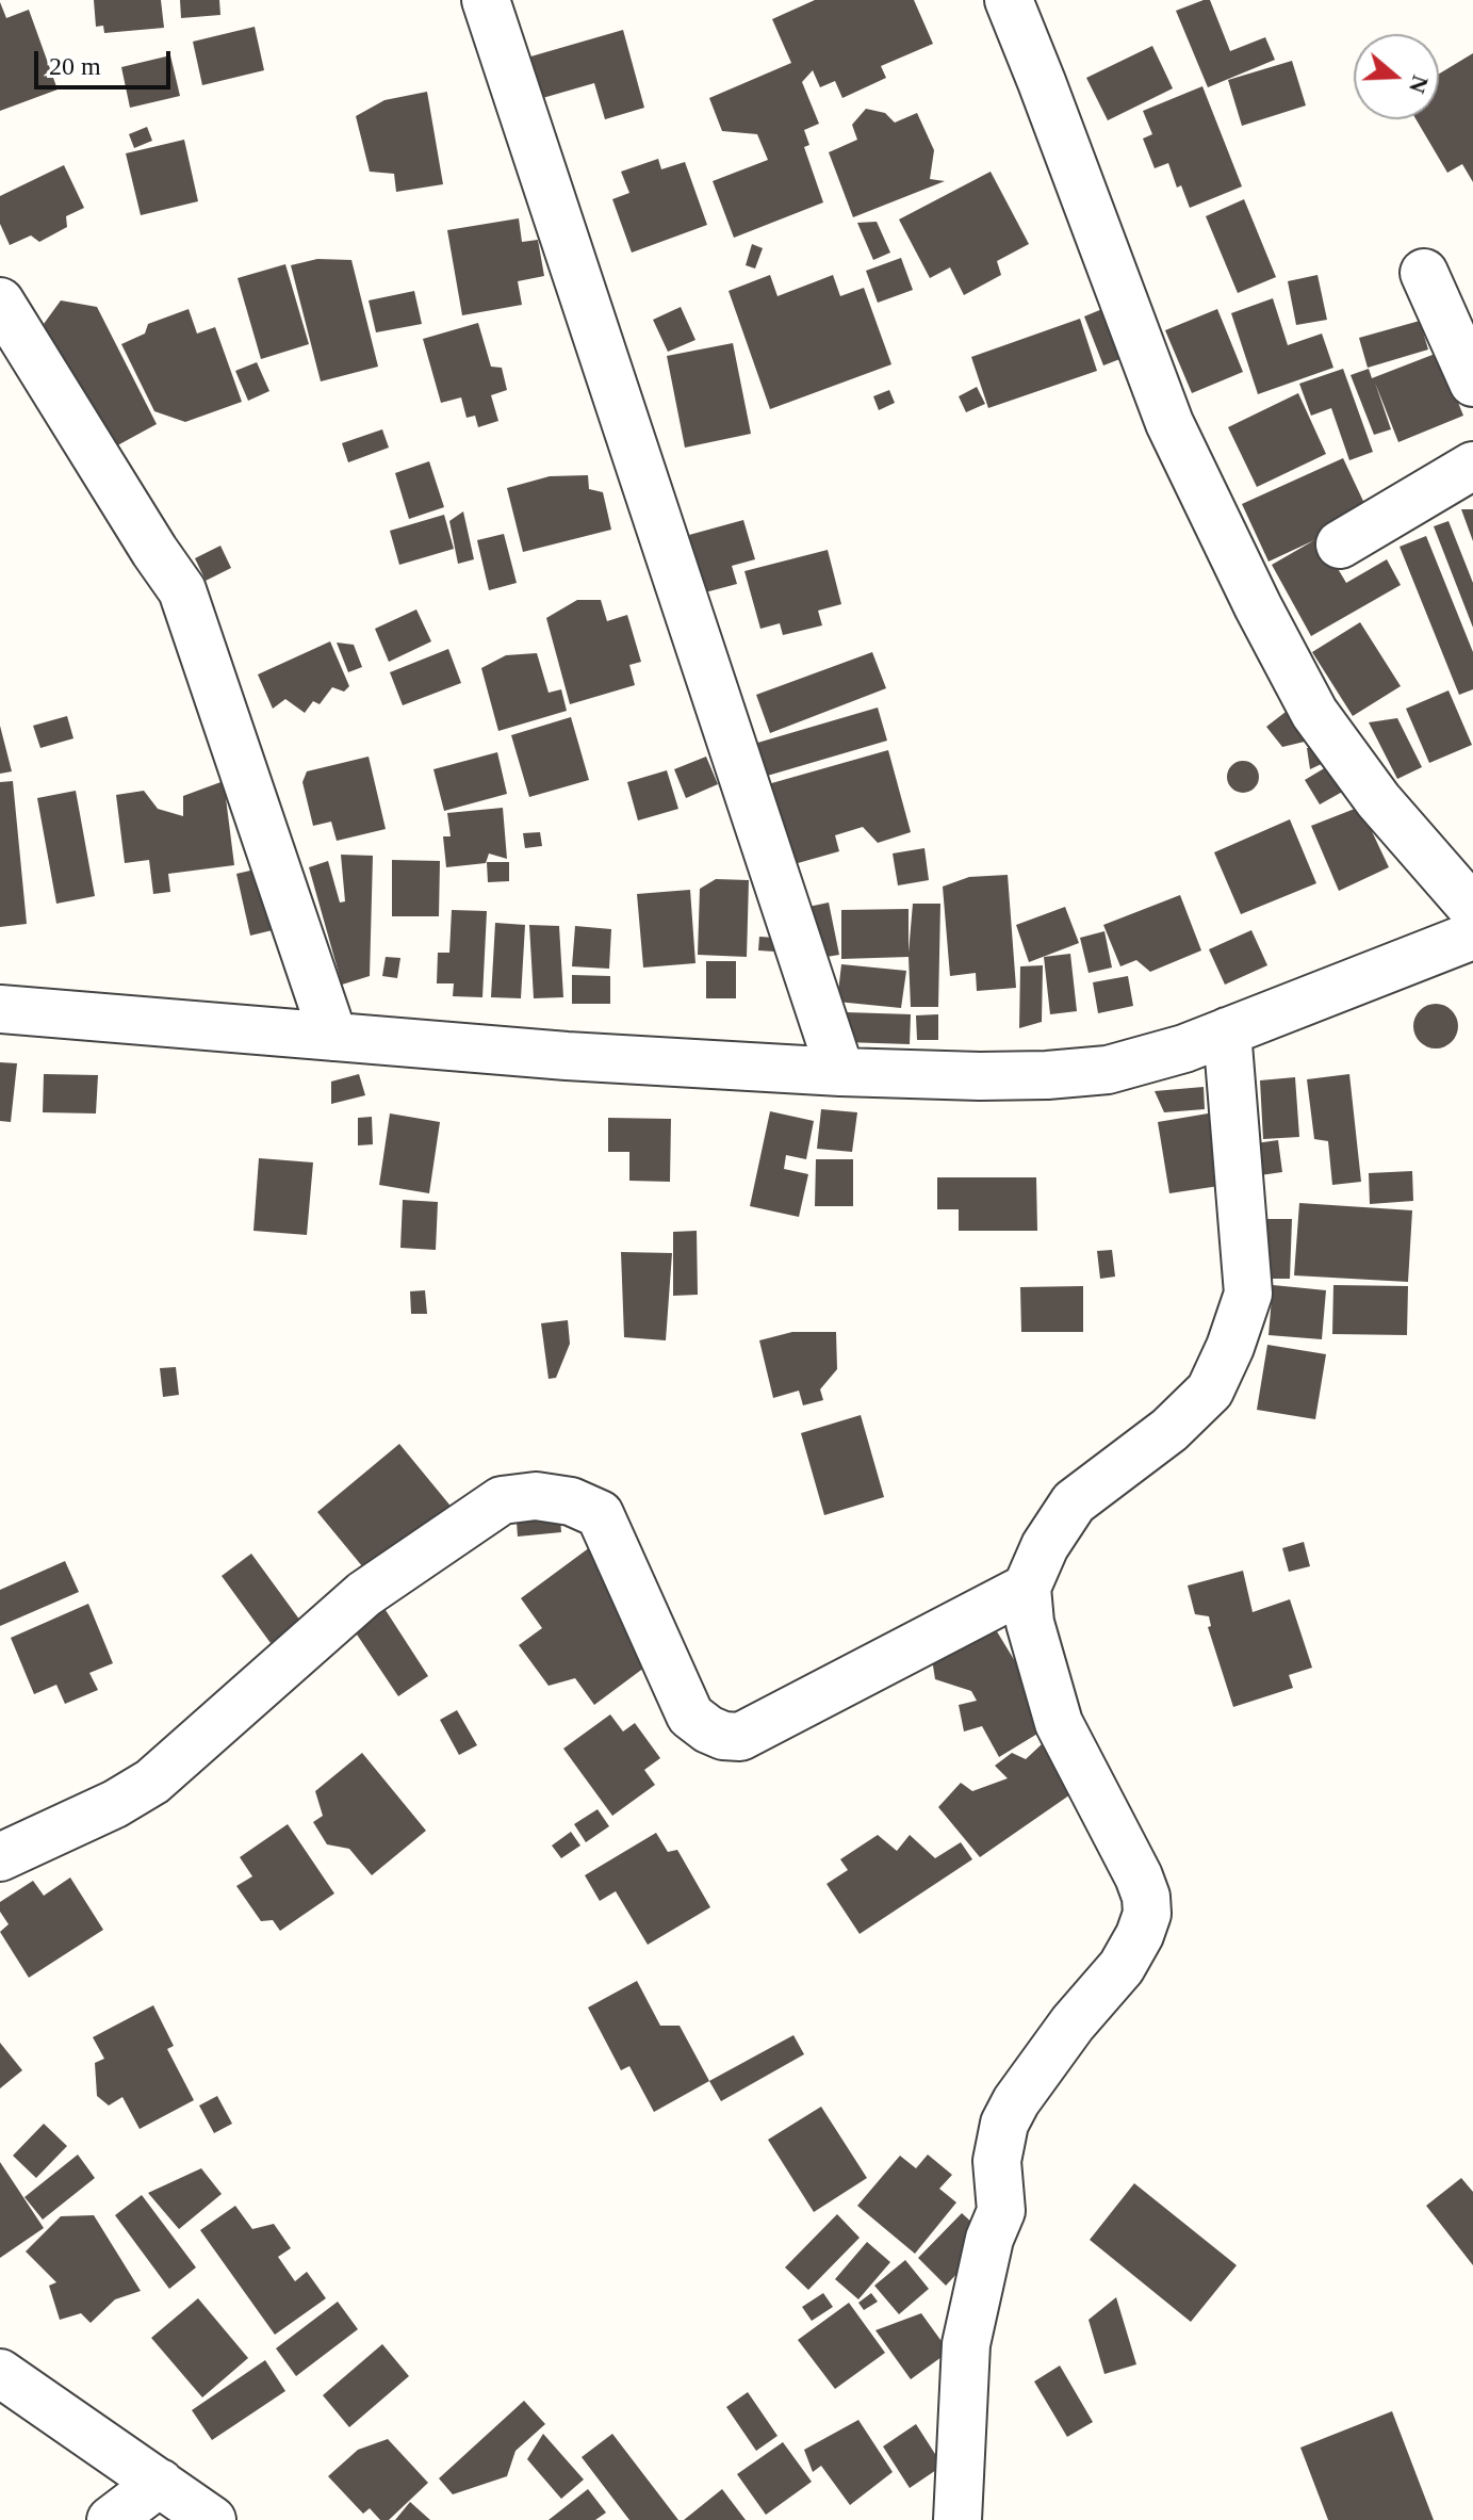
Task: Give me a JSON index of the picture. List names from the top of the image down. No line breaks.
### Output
{"scale_bar":"20 m","north":"right"}
